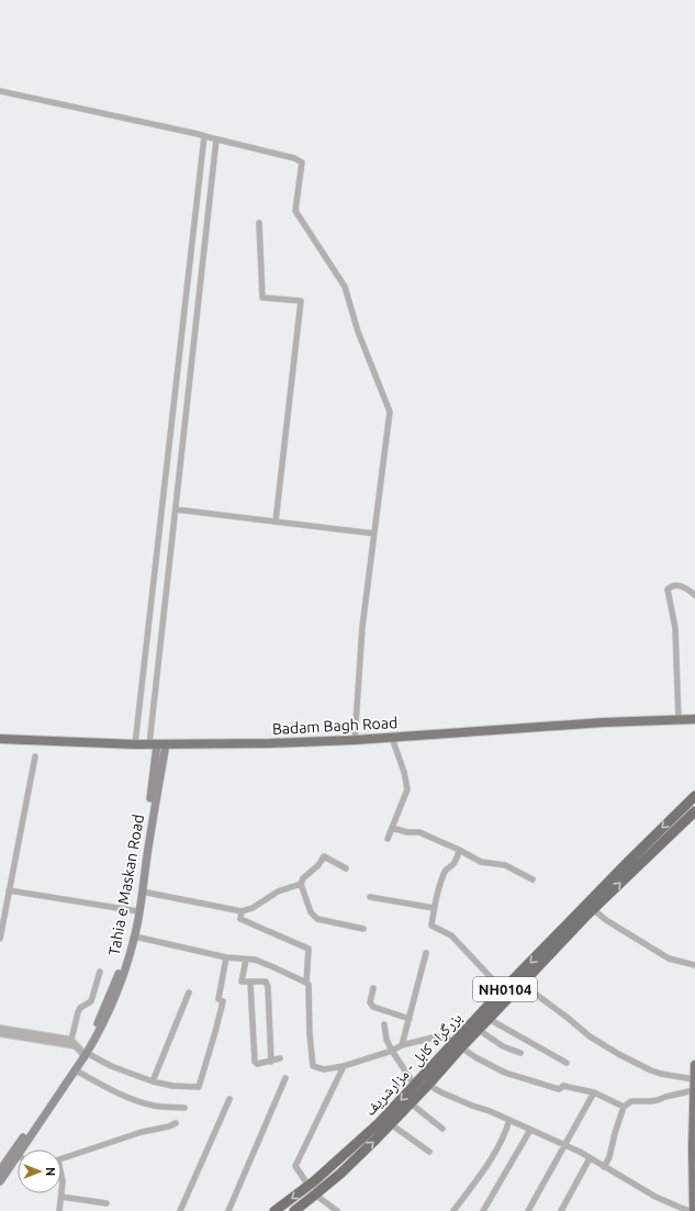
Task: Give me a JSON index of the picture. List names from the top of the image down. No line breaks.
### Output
{"streets":{"highway":["NH0104","بزرگراه کابل - مزارشریف"],"main road":["Badam Bagh Road","Tahia e Maskan Road"]},"crossings":[["Badam Bagh Road","Tahia e Maskan Road"]],"north":"right"}
